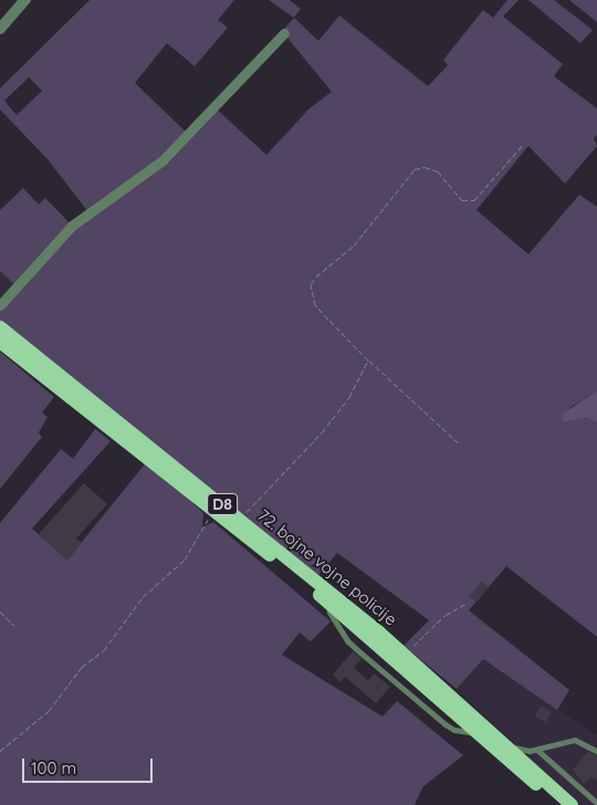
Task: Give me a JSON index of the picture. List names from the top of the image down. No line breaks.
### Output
{"streets":{"main road":["D8","72. bojne vojne policije"]},"scale_bar":"100 m"}
